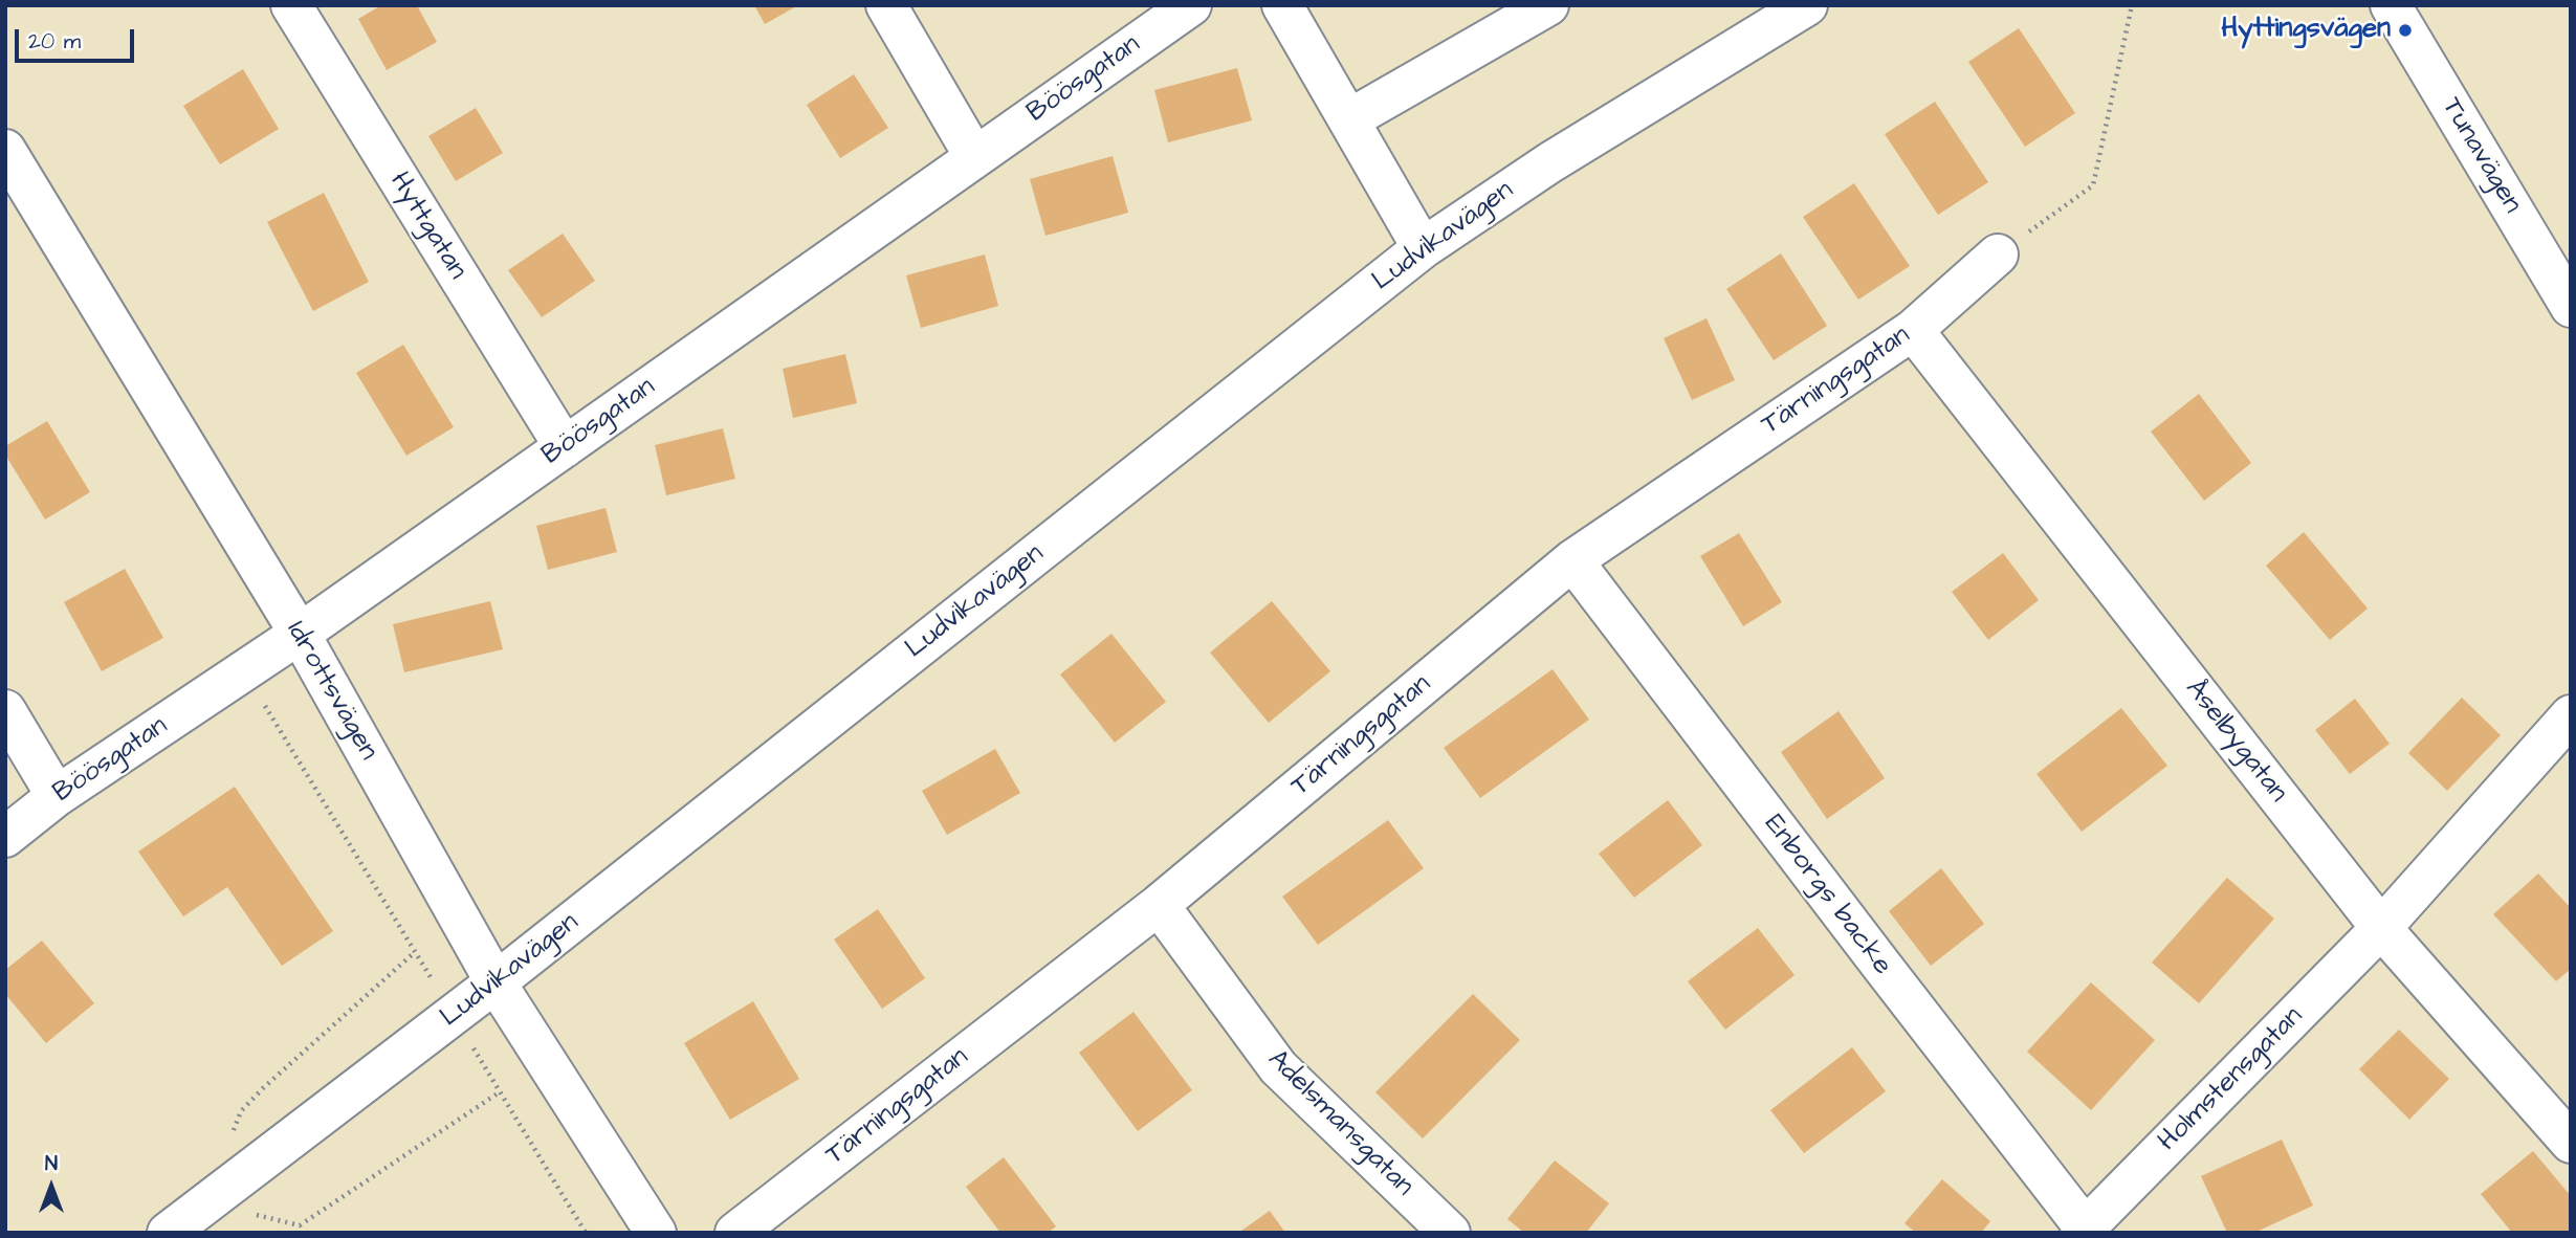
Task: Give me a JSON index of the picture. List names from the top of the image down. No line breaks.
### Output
{"streets":{"street":["Böösgatan","Tunavägen","Hyttgatan","Ludvikavägen","Tärningsgatan","Idrottsvägen","Åselbygatan","Enborgs backe","Holmstensgatan","Adelsmansgatan"]},"crossings":[["Böösgatan","Hyttgatan"],["Böösgatan","Idrottsvägen"],["Ludvikavägen","Idrottsvägen"],["Tärningsgatan","Åselbygatan"],["Tärningsgatan","Enborgs backe"],["Tärningsgatan","Adelsmansgatan"],["Åselbygatan","Holmstensgatan"],["Enborgs backe","Holmstensgatan"]],"places":["Hyttingsvägen"],"scale_bar":"20 m","north":"top"}
